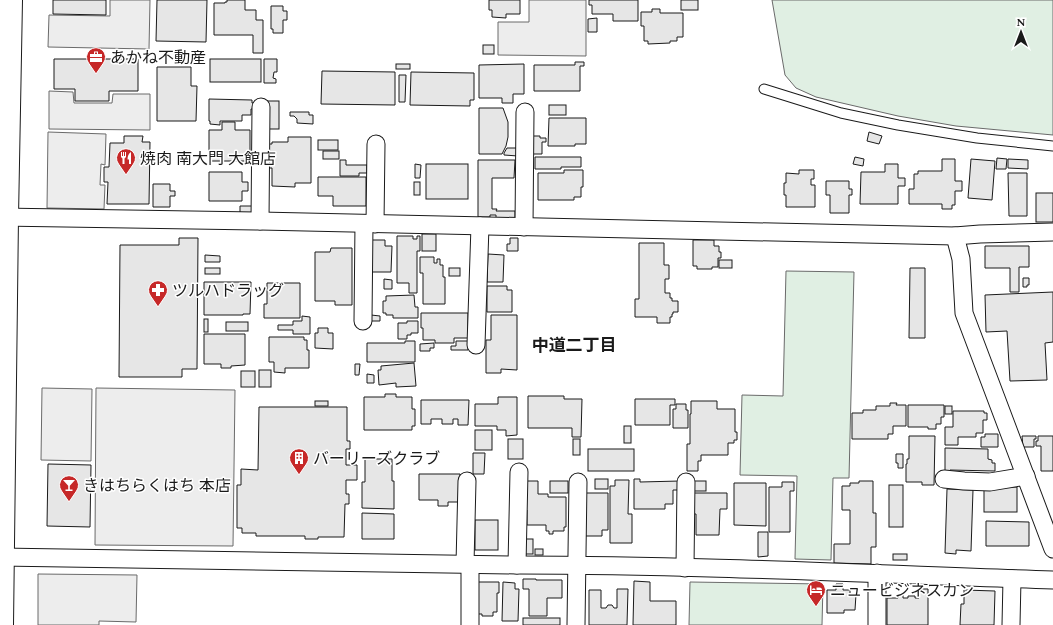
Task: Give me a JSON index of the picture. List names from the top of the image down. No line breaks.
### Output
{"districts":["中道二丁目"],"places":{"office":["あかね不動産"],"restaurant":["焼肉 南大門 大館店"],"pharmacy":["ツルハドラッグ"],"building":["バーリーズクラブ"],"bar":["きはちらくはち 本店"],"hotel":["ニュービジネスカン"]},"north":"top"}
